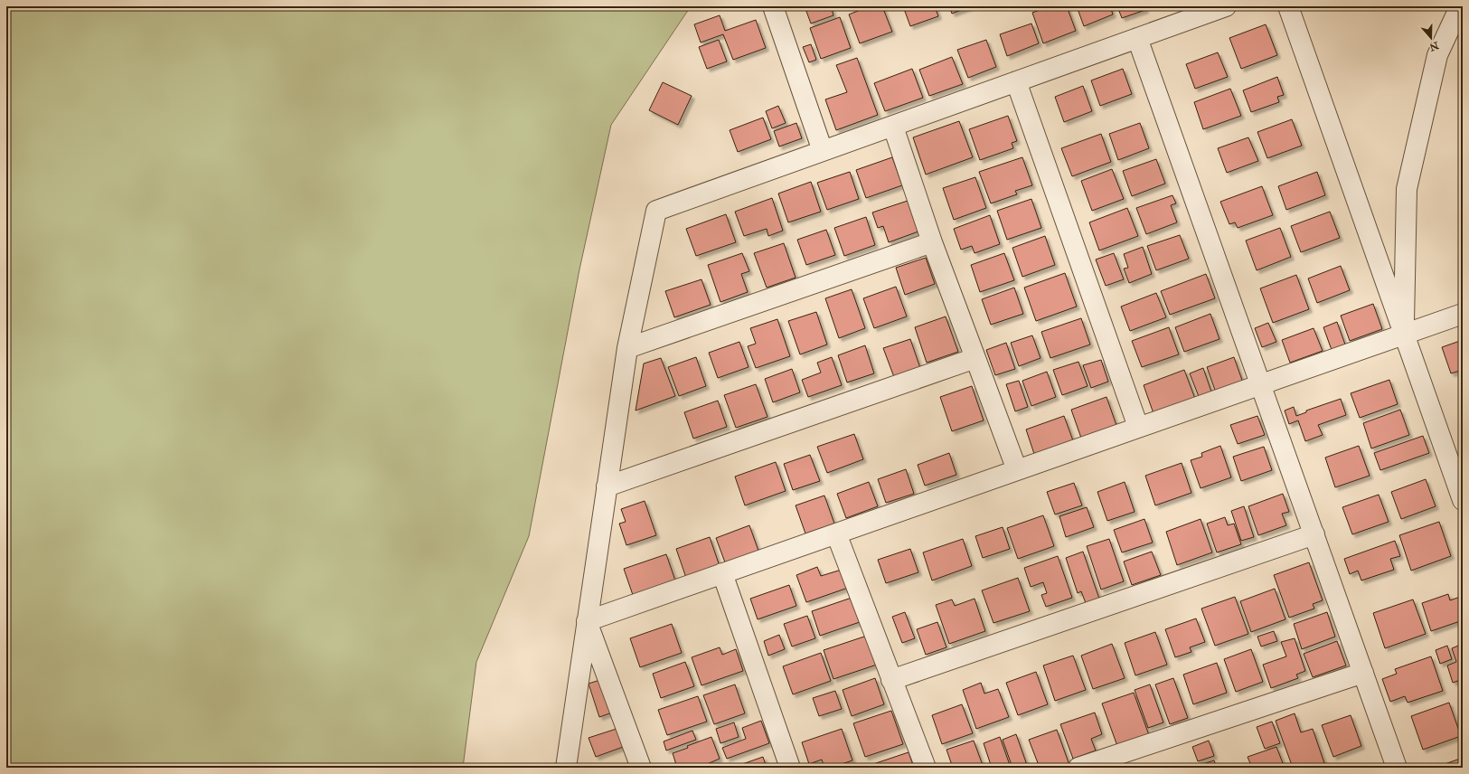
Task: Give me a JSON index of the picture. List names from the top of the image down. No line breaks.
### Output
{"north":"bottom"}
